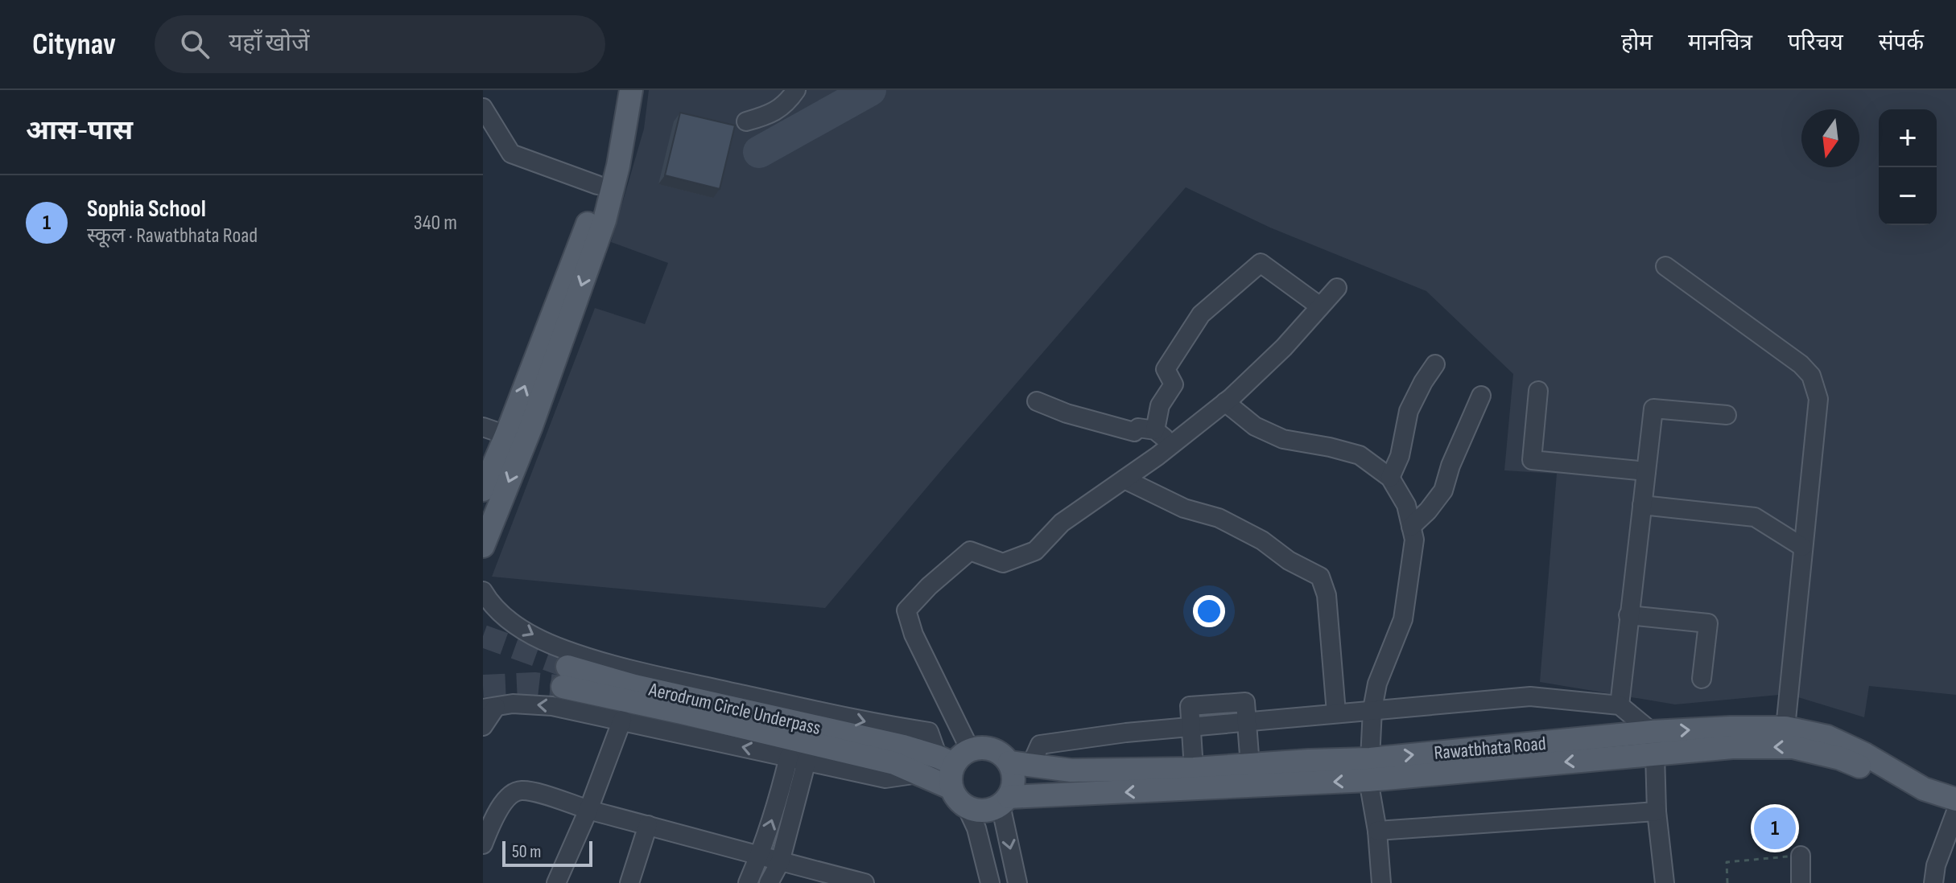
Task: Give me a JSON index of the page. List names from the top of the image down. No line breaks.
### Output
{"streets":{"main road":["Aerodrum Circle Underpass","Rawatbhata Road"]},"scale_bar":"50 m","north":"bottom","page":{"header":"Citynav","search":"यहाँ खोजें","nav":["होम","मानचित्र","परिचय","संपर्क"],"heading":"आस-पास","map_buttons":["+","−"],"list":[{"mark":"1","name":"Sophia School","note":"स्कूल · Rawatbhata Road","value":"340 m"}],"pins":"1","scale":"50 m"}}
